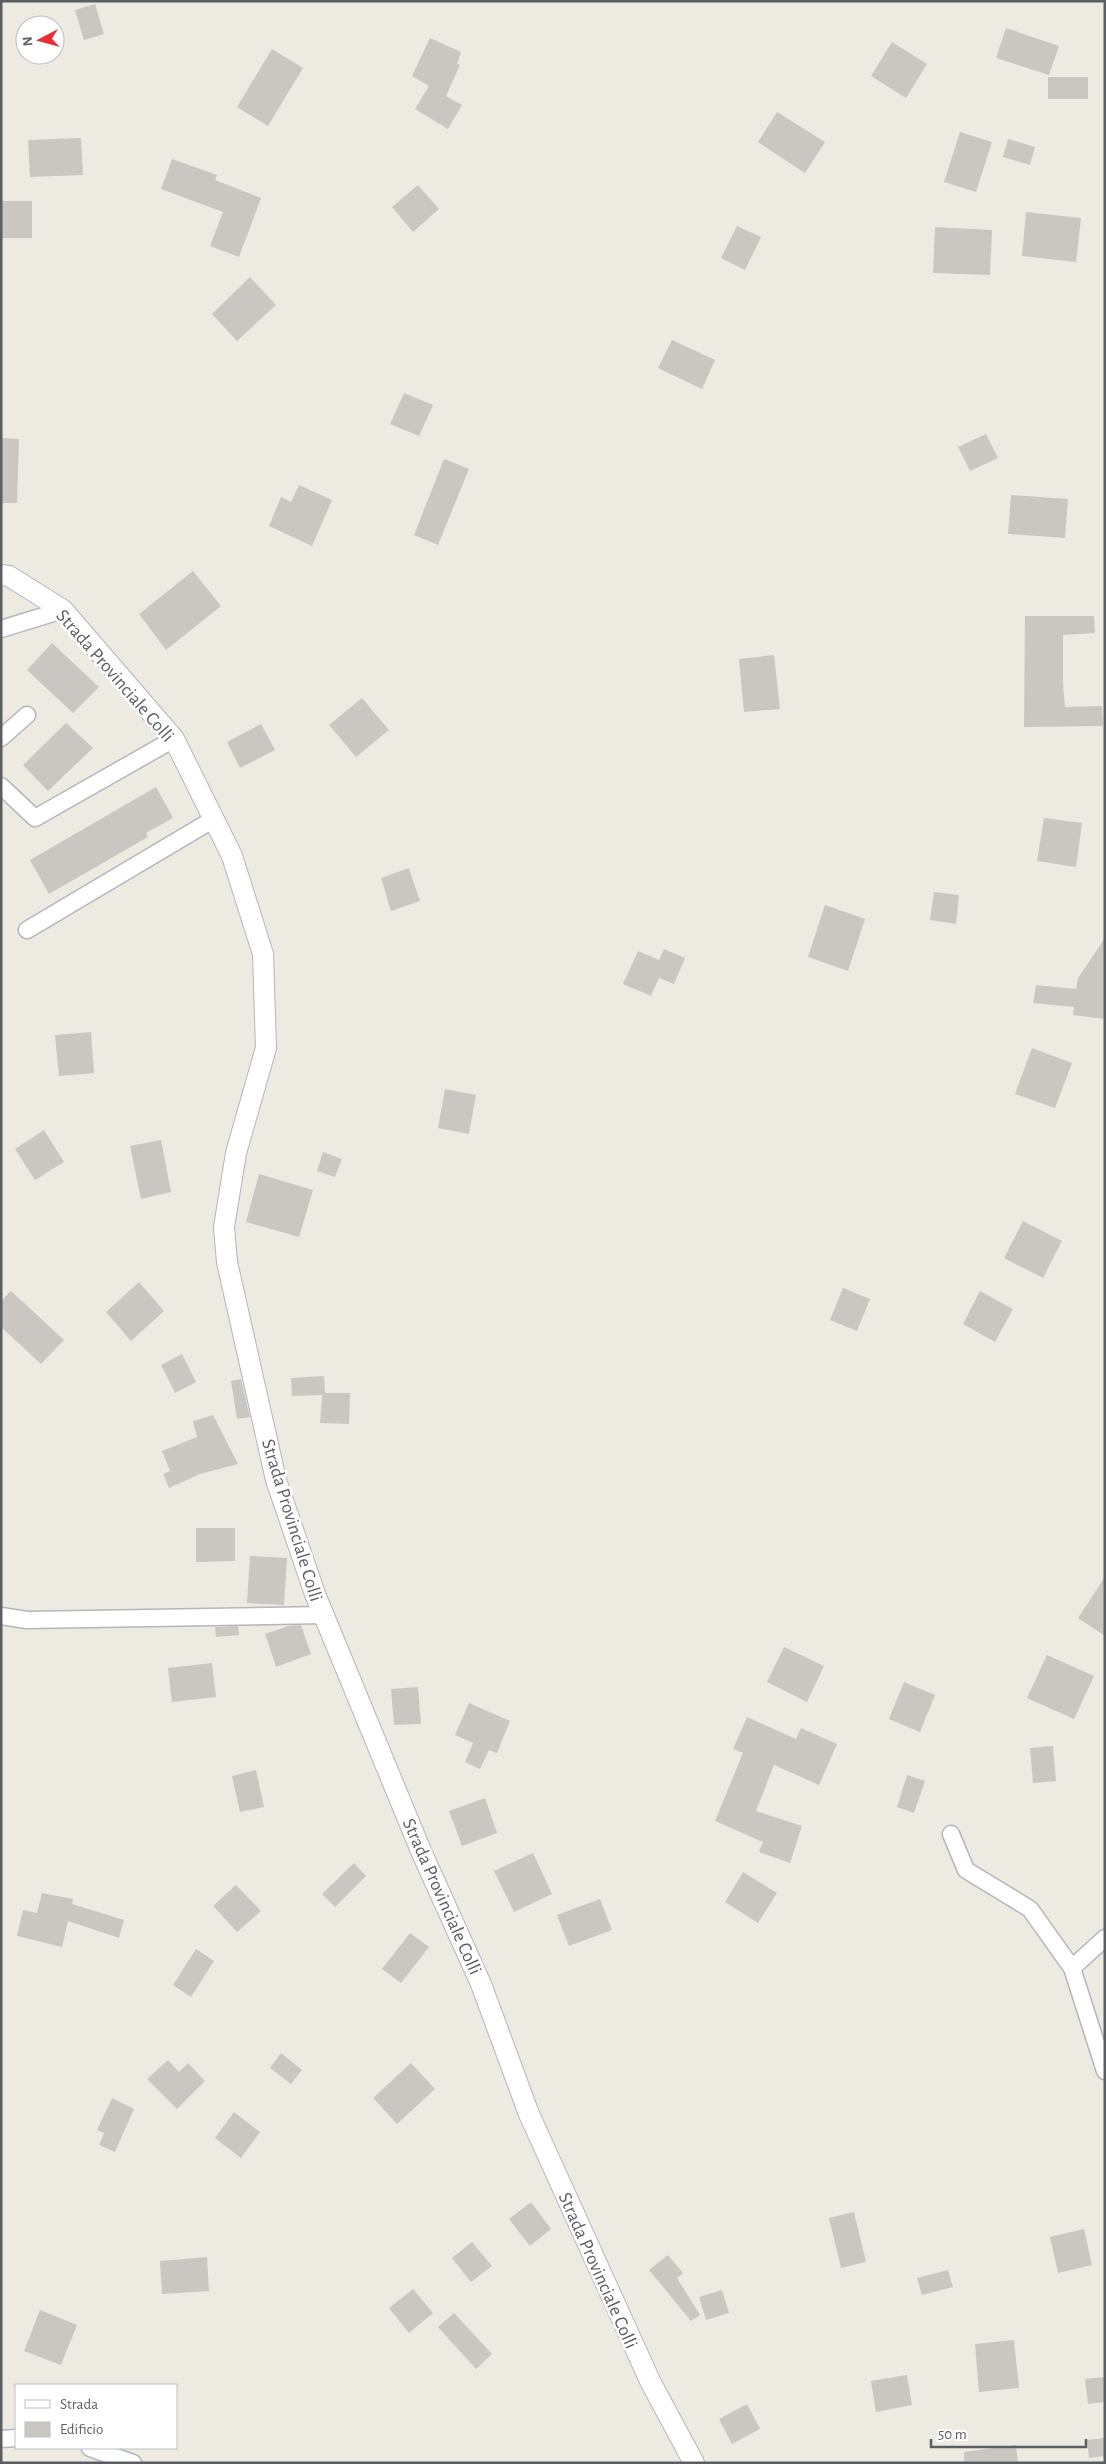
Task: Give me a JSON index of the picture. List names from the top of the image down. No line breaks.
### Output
{"streets":{"street":["Strada Provinciale Colli"]},"legend":["Strada","Edificio"],"scale_bar":"50 m","north":"left"}
